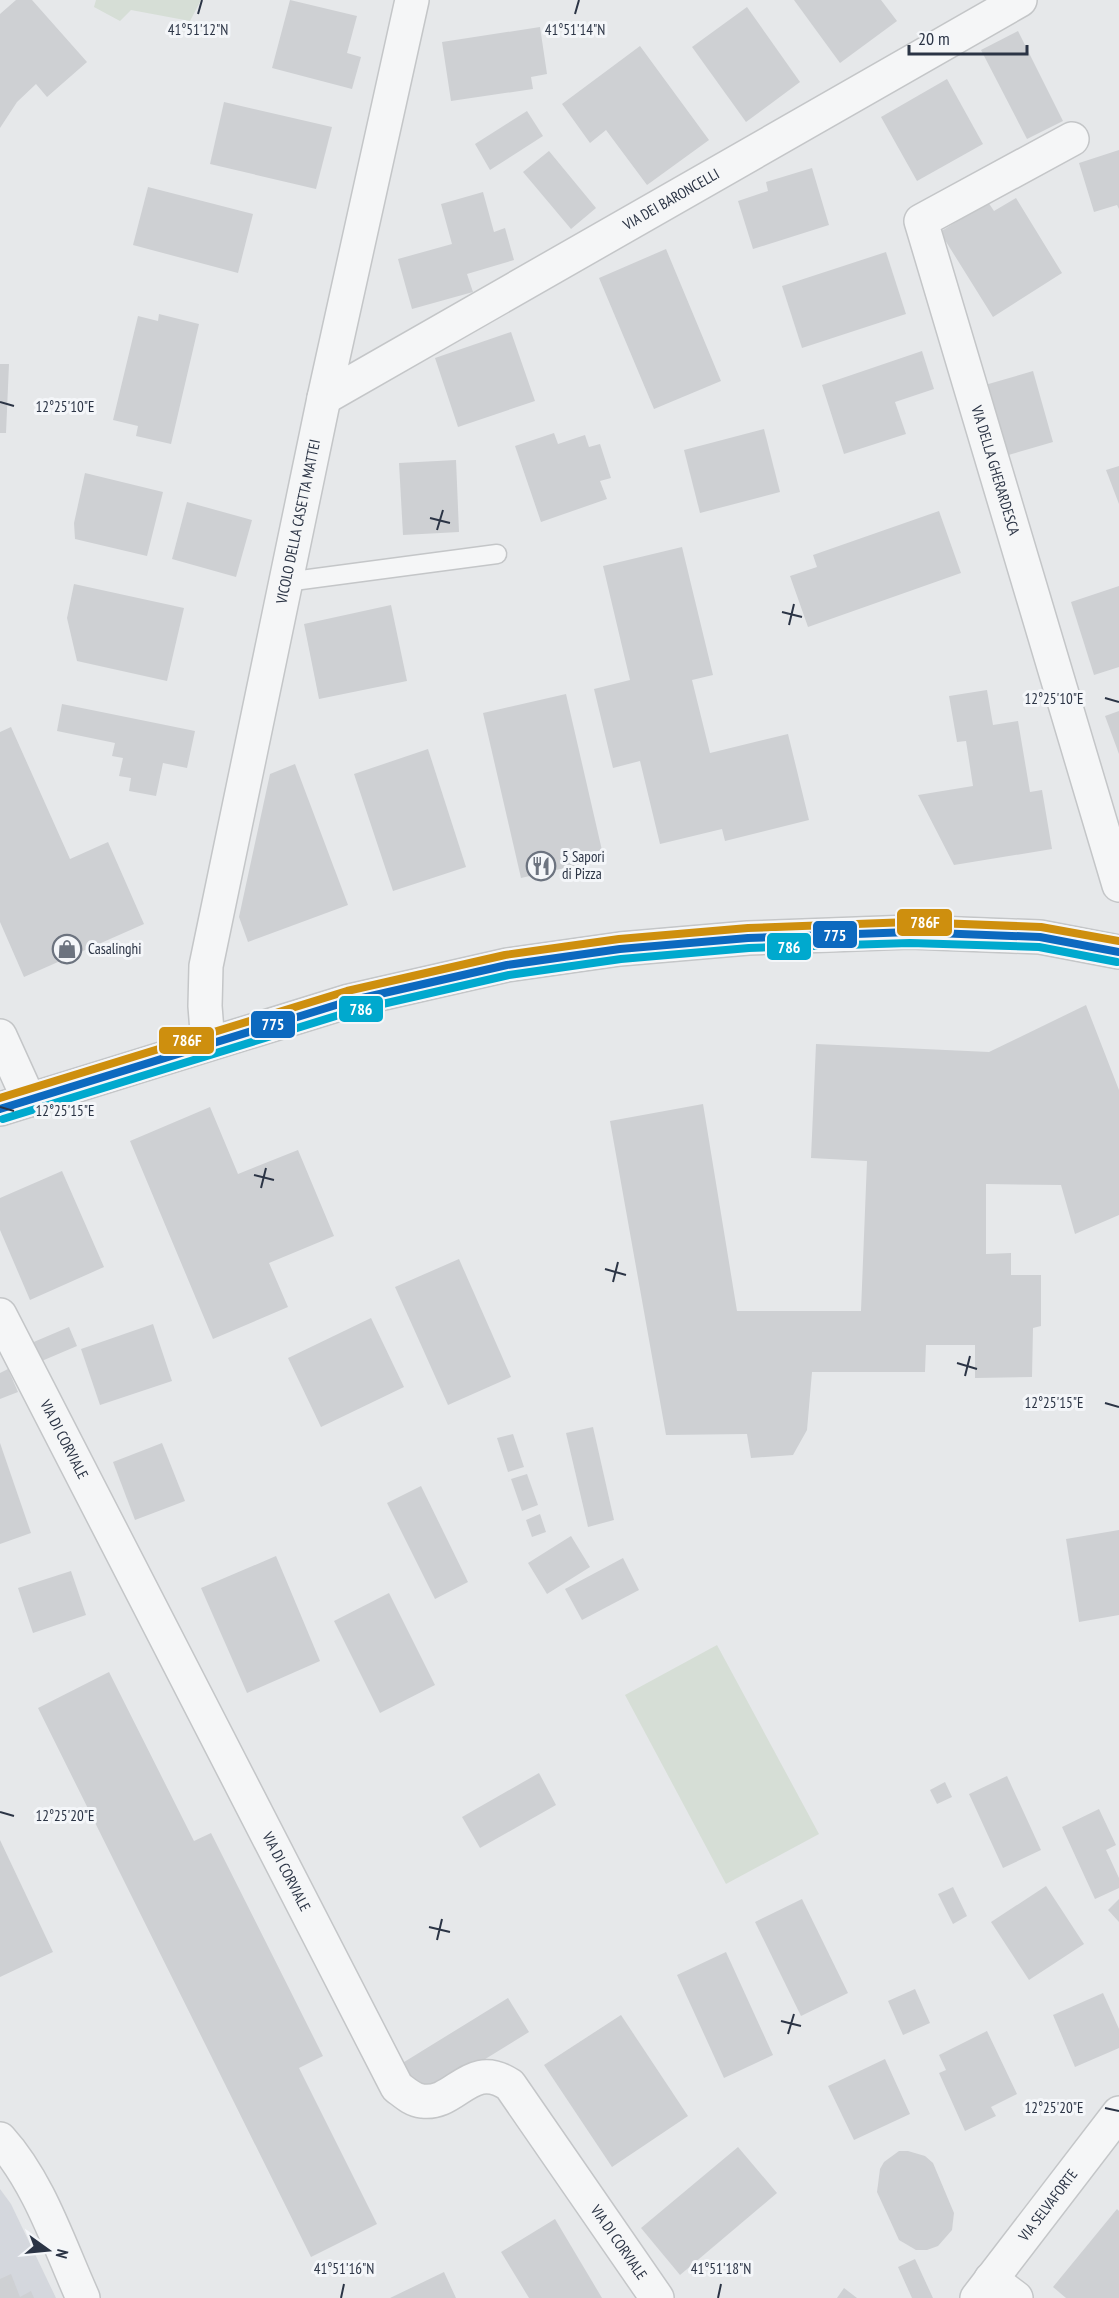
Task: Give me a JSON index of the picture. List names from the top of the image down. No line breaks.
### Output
{"streets":{"street":["VIA DEI BARONCELLI","VIA DELLA GHERARDESCA","VICOLO DELLA CASETTA MATTEI","VIA DI CORVIALE","VIA SELVAFORTE"]},"crossings":[["VIA DEI BARONCELLI","VICOLO DELLA CASETTA MATTEI"]],"places":{"restaurant":["5 Sapori di Pizza"],"shop":["Casalinghi"]},"lines":["transit line 786F","transit line 775","transit line 786"],"scale_bar":"20 m","north":"right","coordinates":["41°51'12\"N","41°51'14\"N","12°25'10\"E","12°25'15\"E","12°25'20\"E","41°51'16\"N","41°51'18\"N"]}
